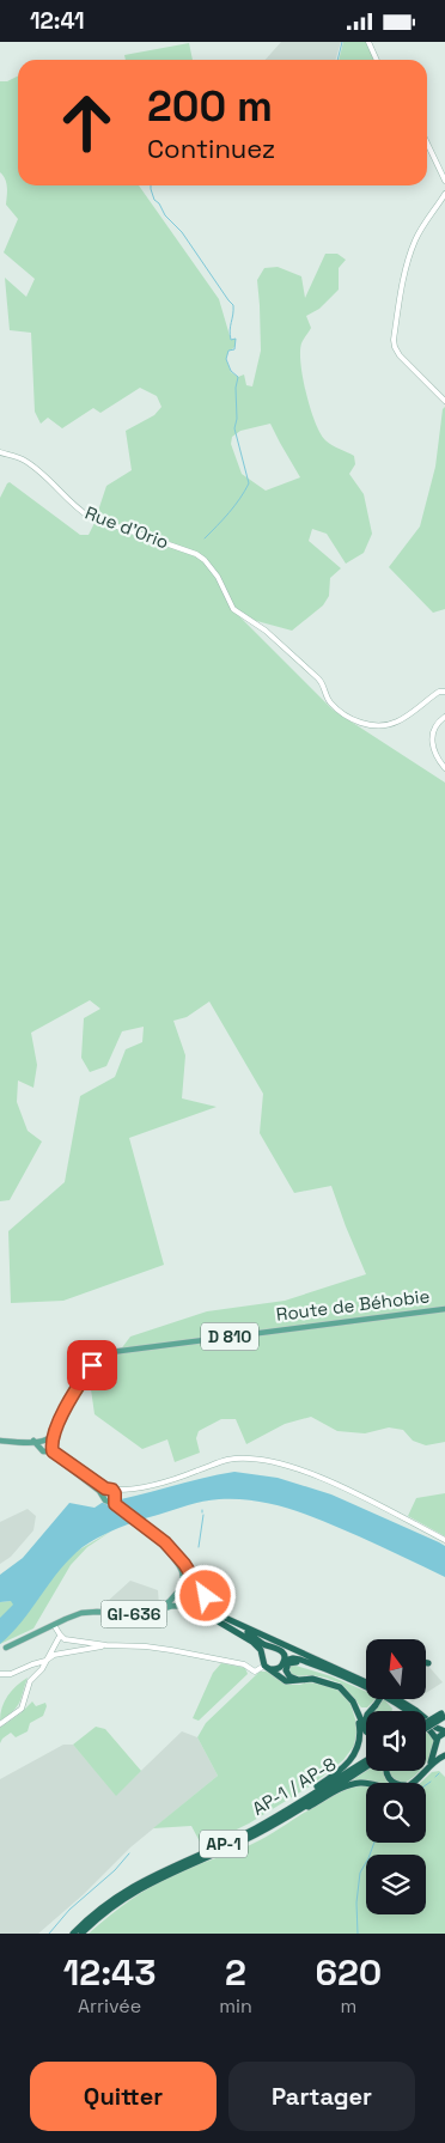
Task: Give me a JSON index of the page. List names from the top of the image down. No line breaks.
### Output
{"streets":{"highway":["AP-1 / AP-8","AP-1"],"main road":["Route de Béhobie","D 810","GI-636"],"street":["Rue d'Orio"]},"north":"top","page":{"status":"12:41","turn":["200 m","Continuez"],"eta":["12:43","Arrivée","2","min","620","m"],"buttons":["Quitter","Partager"]}}
